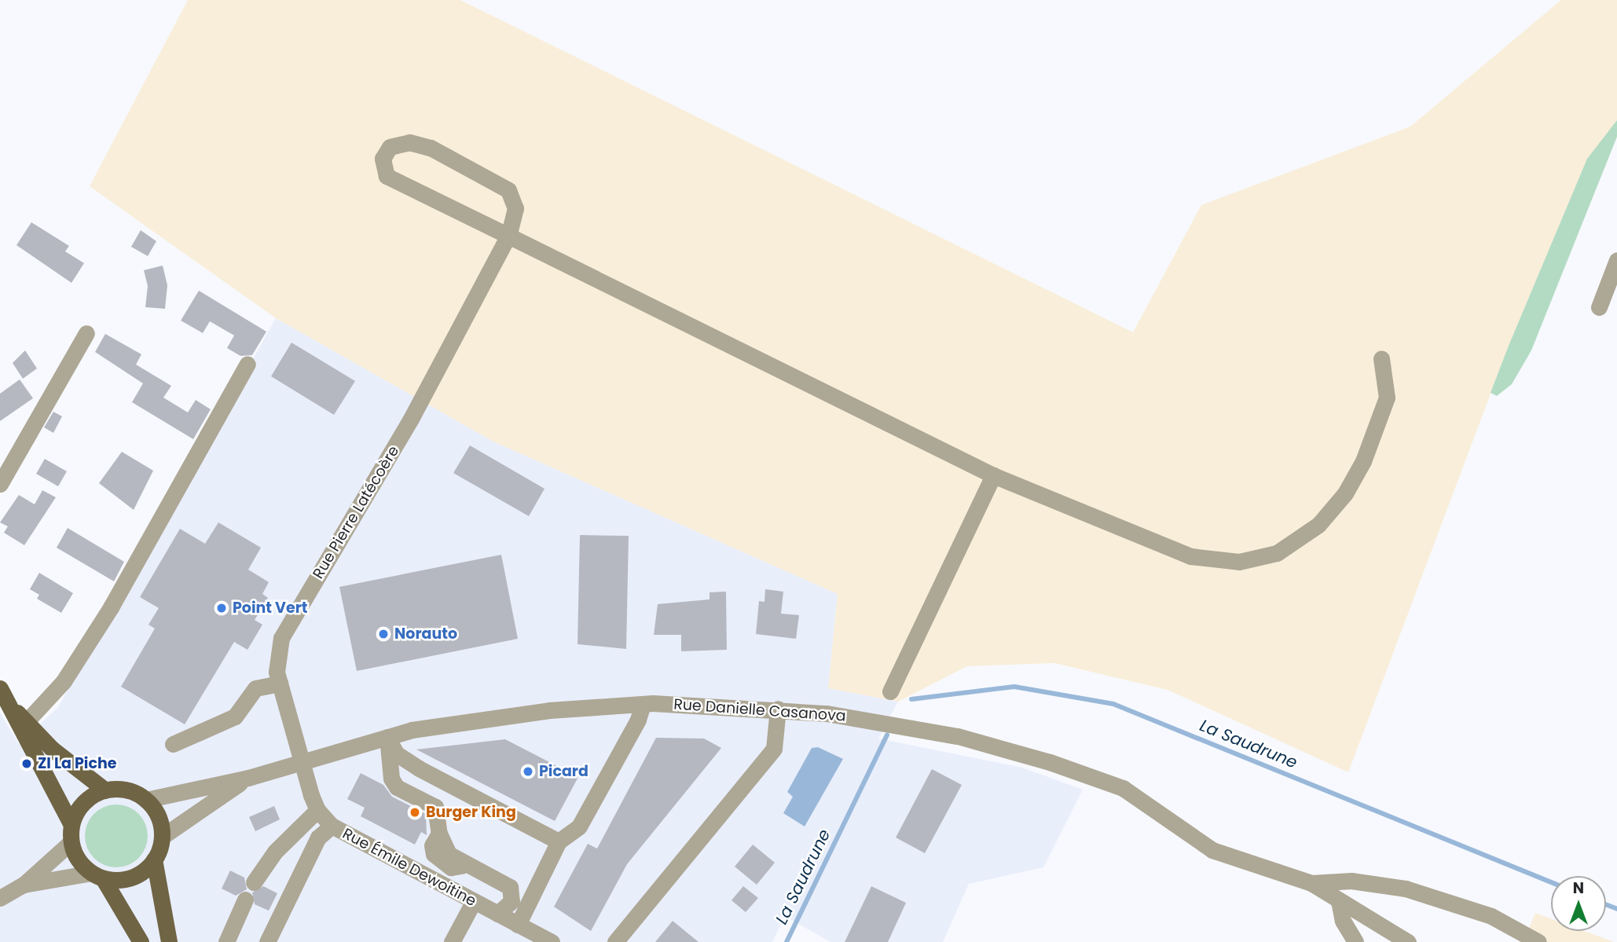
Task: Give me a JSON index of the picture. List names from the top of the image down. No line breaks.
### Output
{"streets":{"street":["Rue Pierre Latécoère","Rue Danielle Casanova","Rue Émile Dewoitine"]},"crossings":[["Rue Pierre Latécoère","Rue Danielle Casanova"],["Rue Pierre Latécoère","Rue Émile Dewoitine"],["Rue Danielle Casanova","Rue Émile Dewoitine"]],"water":["La Saudrune"],"places":["Point Vert","Norauto","ZI La Piche","Picard","Burger King"],"north":"top"}
